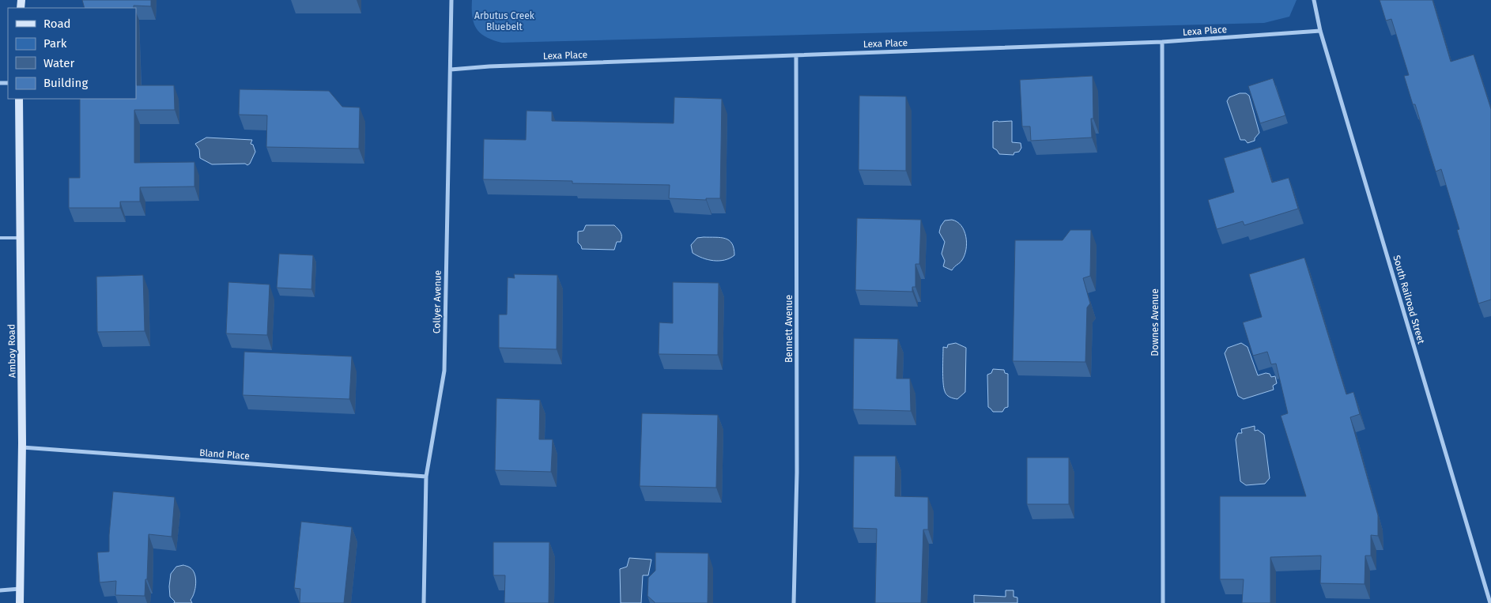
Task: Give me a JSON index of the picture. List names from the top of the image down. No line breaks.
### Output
{"streets":{"main road":["Amboy Road"],"street":["Lexa Place","South Railroad Street","Collyer Avenue","Downes Avenue","Bennett Avenue","Bland Place"]},"crossings":[["Lexa Place","South Railroad Street"],["Lexa Place","Collyer Avenue"],["Lexa Place","Downes Avenue"],["Lexa Place","Bennett Avenue"],["Collyer Avenue","Bland Place"],["Amboy Road","Bland Place"]],"parks":["Arbutus Creek Bluebelt"],"legend":["Road","Park","Water","Building"]}
